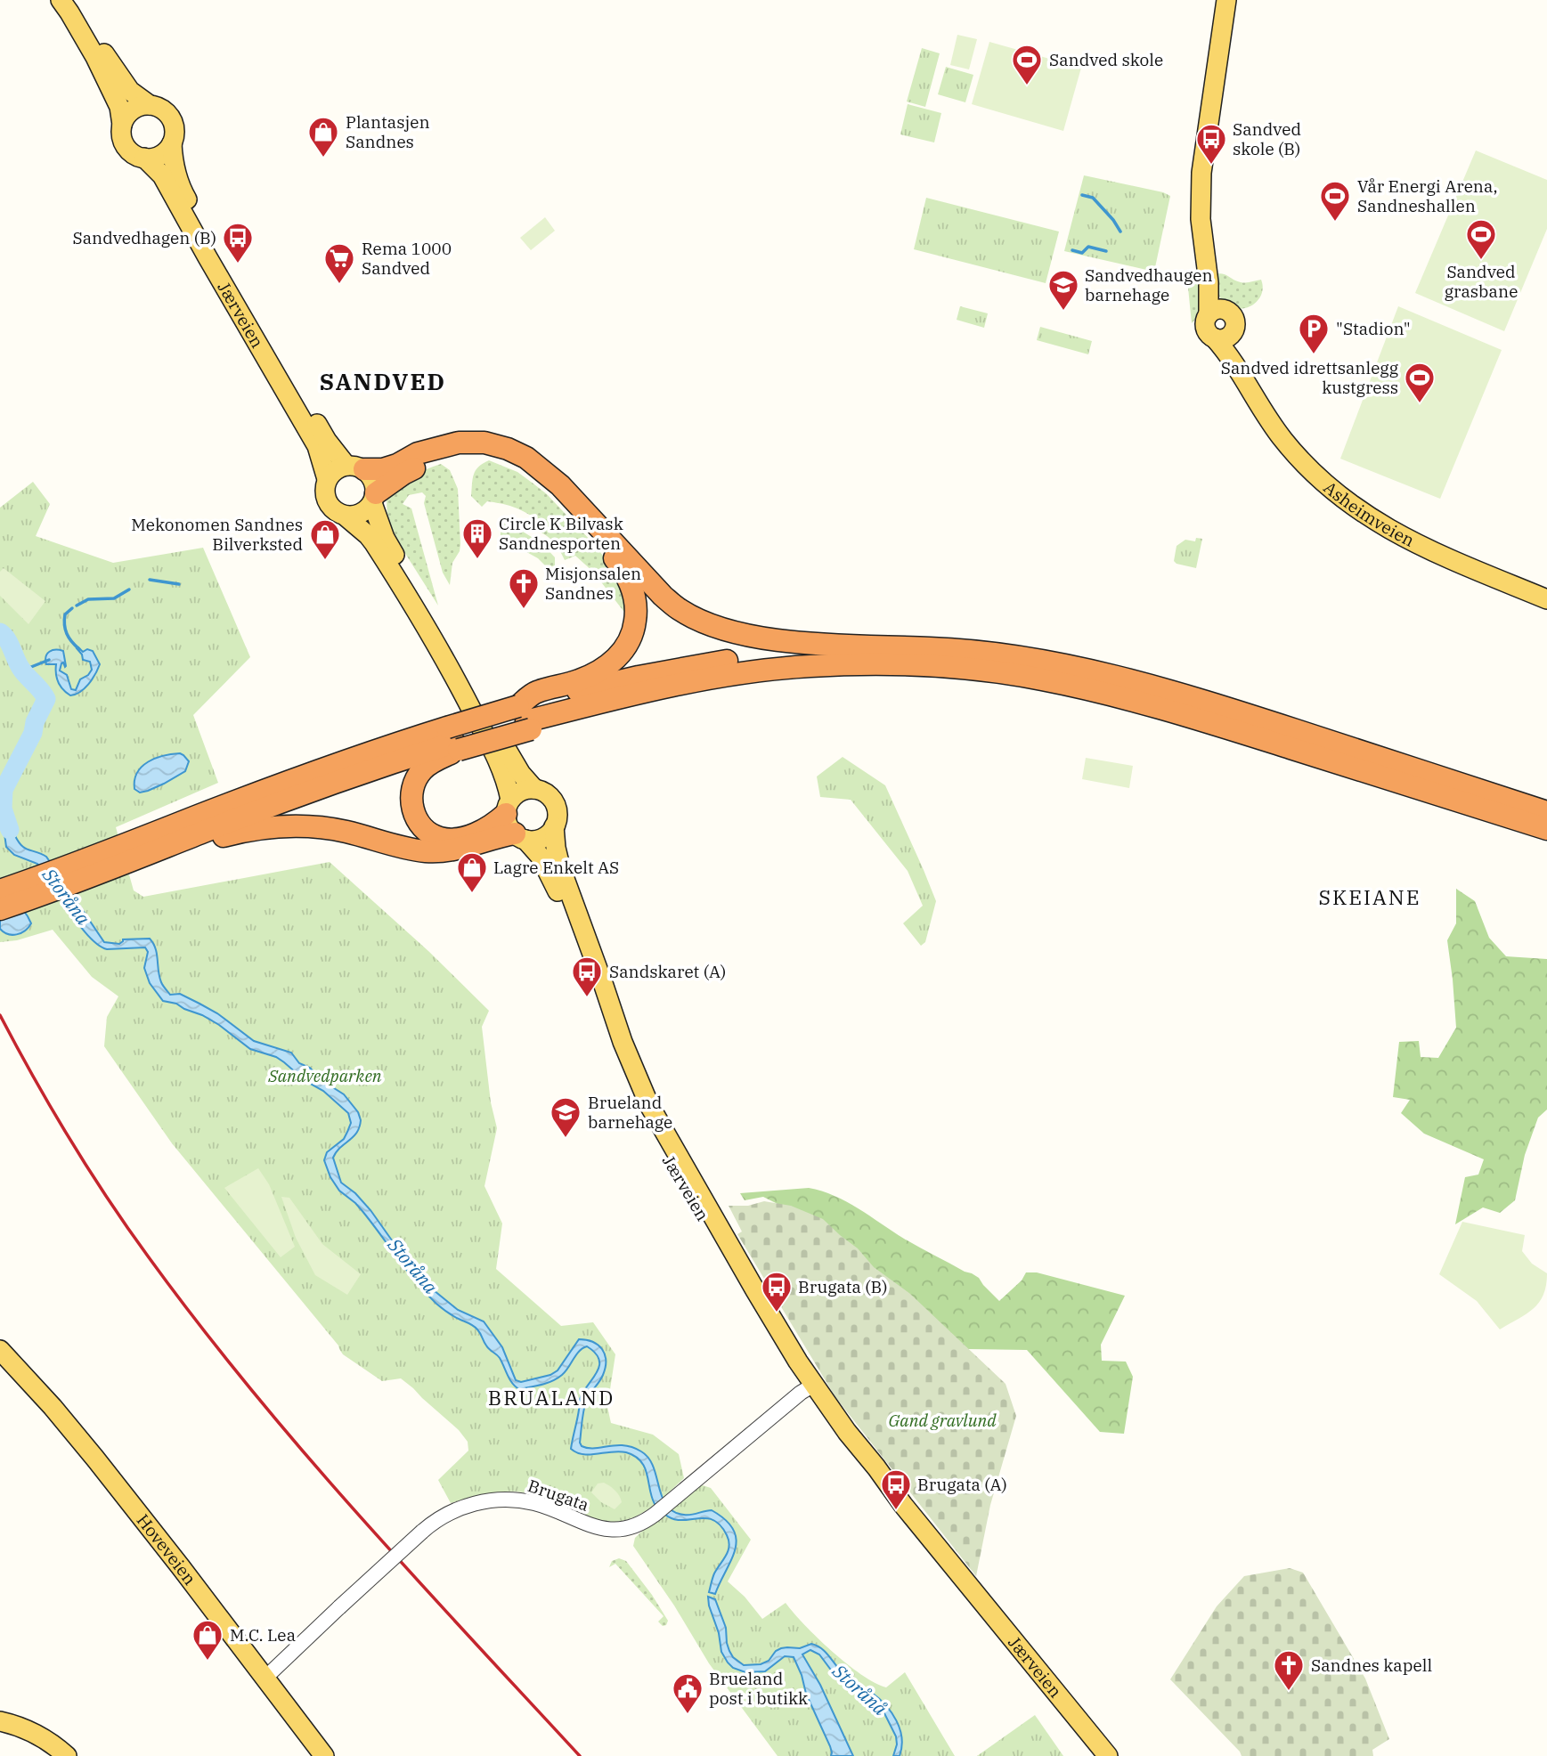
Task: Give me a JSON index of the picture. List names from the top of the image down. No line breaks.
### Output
{"streets":{"main road":["Jærveien","Asheimveien","Hoveveien"],"street":["Brugata"]},"crossings":[["Jærveien","Brugata"],["Brugata","Hoveveien"]],"districts":["SANDVED","SKEIANE","BRUALAND"],"water":["Storåna","Storånå"],"parks":["Sandvedparken","Gand gravlund"],"places":{"sports":["Sandved skole","Vår Energi Arena, Sandneshallen","Sandved grasbane","Sandved idrettsanlegg kustgress"],"shop":["Plantasjen Sandnes","Mekonomen Sandnes Bilverksted","Lagre Enkelt AS","M.C. Lea"],"bus stop":["Sandved skole (B)","Sandvedhagen (B)","Sandskaret (A)","Brugata (B)","Brugata (A)"],"supermarket":["Rema 1000 Sandved"],"school or university":["Sandvedhaugen barnehage","Brueland barnehage"],"parking":["\"Stadion\""],"building":["Circle K Bilvask Sandnesporten"],"church":["Misjonsalen Sandnes","Sandnes kapell"],"public building":["Brueland post i butikk"]}}
